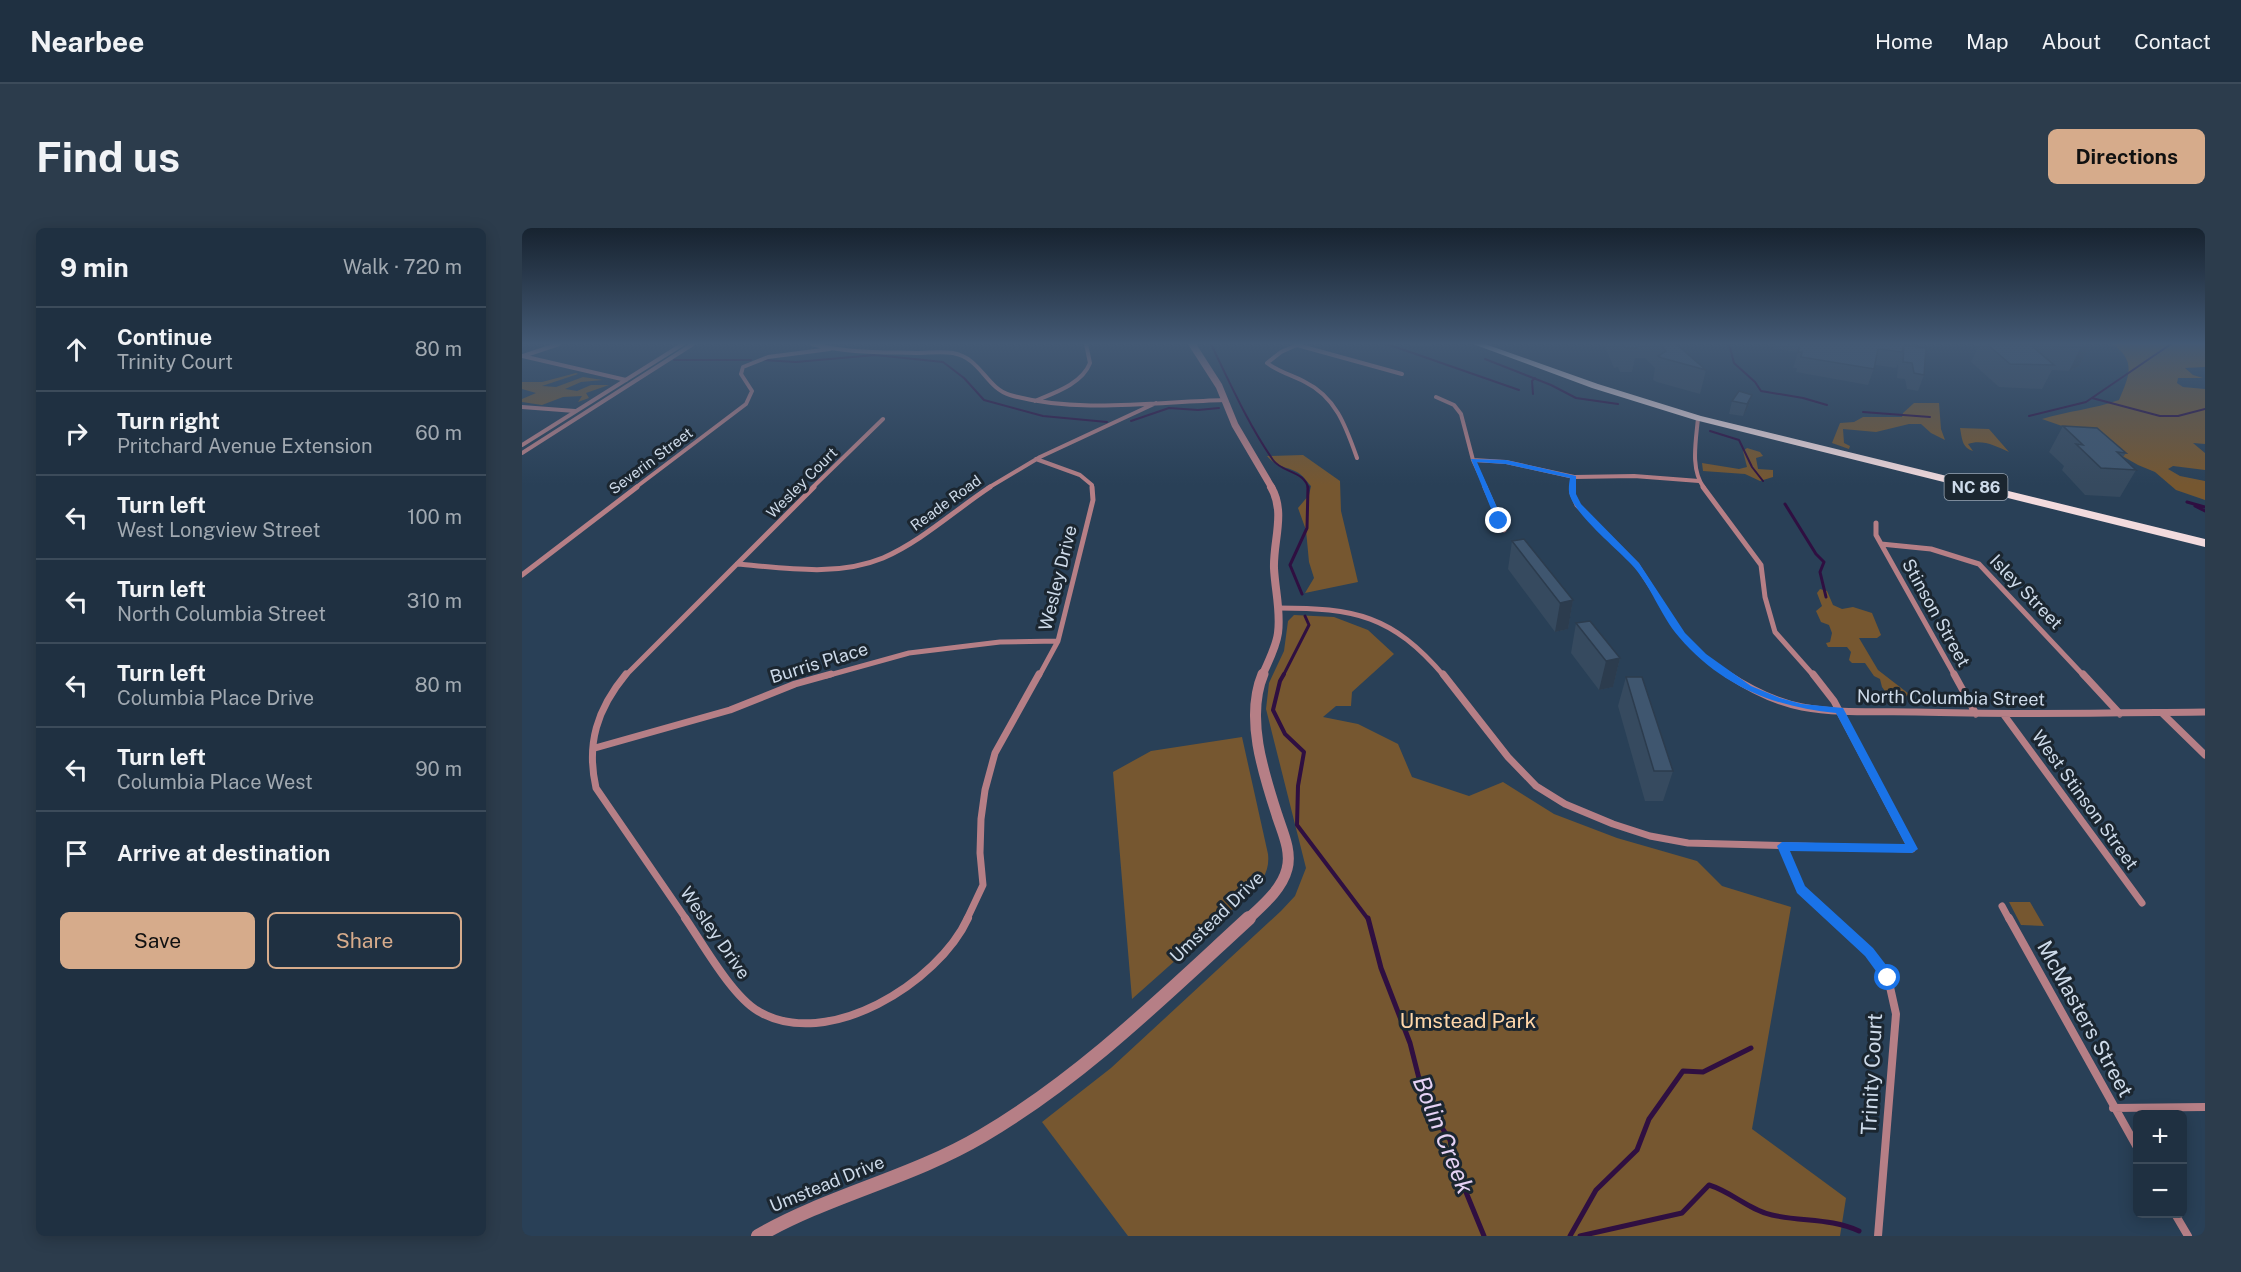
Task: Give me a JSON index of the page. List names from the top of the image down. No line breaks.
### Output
{"streets":{"main road":["NC 86"],"street":["Severin Street","Wesley Court","Reade Road","Wesley Drive","Isley Street","Stinson Street","Burris Place","North Columbia Street","West Stinson Street","Umstead Drive","McMasters Street","Trinity Court"]},"crossings":[["Wesley Court","Reade Road"],["Wesley Court","Wesley Drive"],["Reade Road","Wesley Drive"],["Wesley Drive","Burris Place"],["Isley Street","Stinson Street"],["Isley Street","North Columbia Street"],["Stinson Street","North Columbia Street"],["North Columbia Street","West Stinson Street"]],"water":["Bolin Creek"],"parks":["Umstead Park"],"page":{"header":"Nearbee","nav":["Home","Map","About","Contact"],"buttons":["Directions",["Save","Share"]],"title":"Find us","heading":["9 min","Walk · 720 m"],"list":[["Continue","Trinity Court","80 m"],["Turn right","Pritchard Avenue Extension","60 m"],["Turn left","West Longview Street","100 m"],["Turn left","North Columbia Street","310 m"],["Turn left","Columbia Place Drive","80 m"],["Turn left","Columbia Place West","90 m"],"Arrive at destination"],"map_buttons":["+","−"]}}
